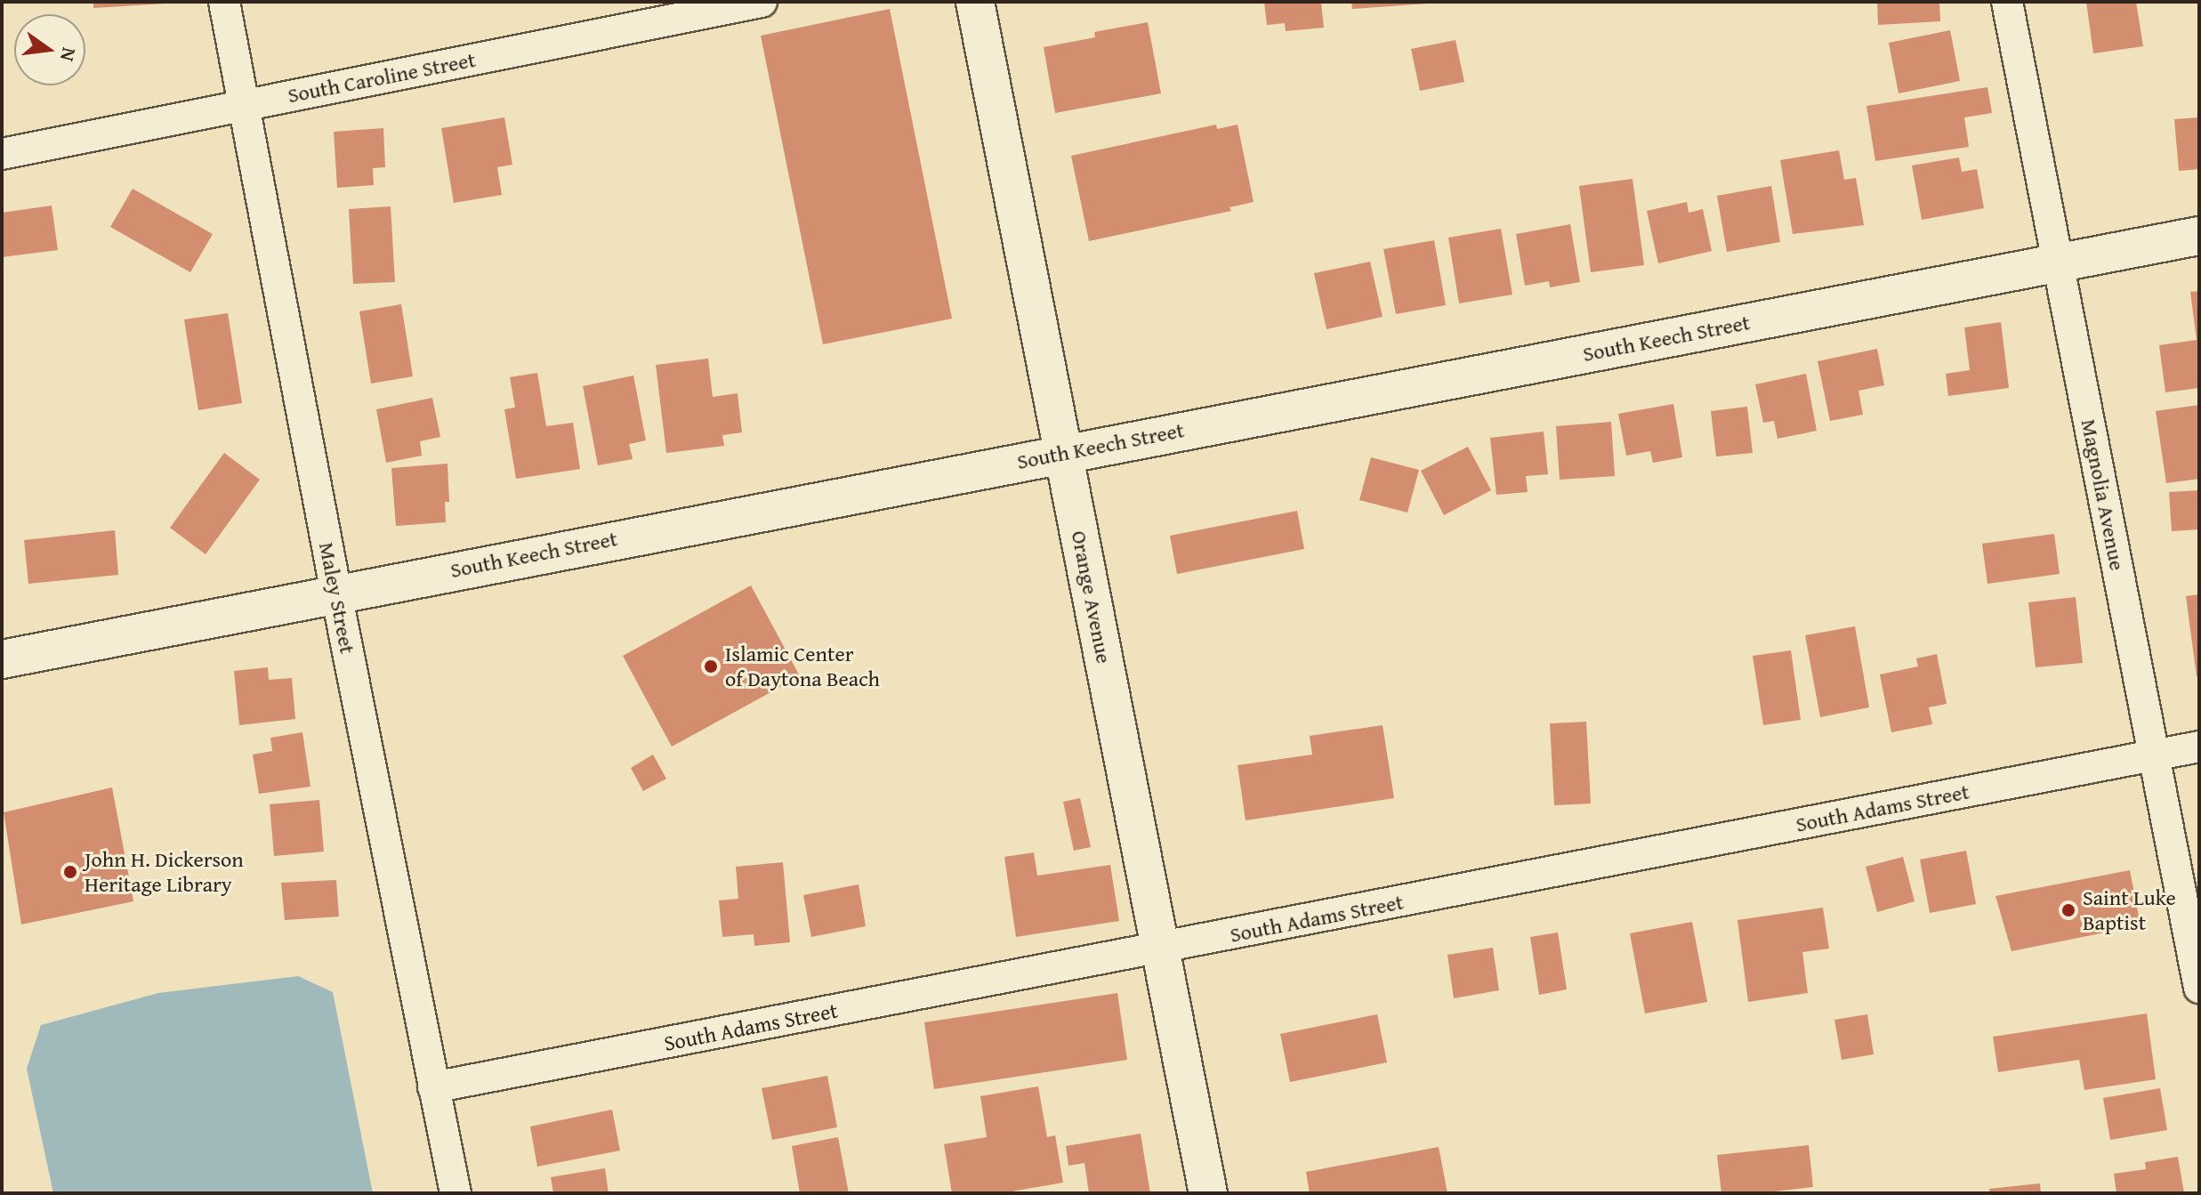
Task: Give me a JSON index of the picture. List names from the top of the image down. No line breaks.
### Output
{"streets":{"street":["South Caroline Street","South Keech Street","Magnolia Avenue","Orange Avenue","Maley Street","South Adams Street"]},"crossings":[["South Caroline Street","Maley Street"],["South Keech Street","Magnolia Avenue"],["South Keech Street","Orange Avenue"],["South Keech Street","Maley Street"],["Magnolia Avenue","South Adams Street"],["Orange Avenue","South Adams Street"],["Maley Street","South Adams Street"]],"places":["Islamic Center of Daytona Beach","John H. Dickerson Heritage Library","Saint Luke Baptist"],"north":"right"}
